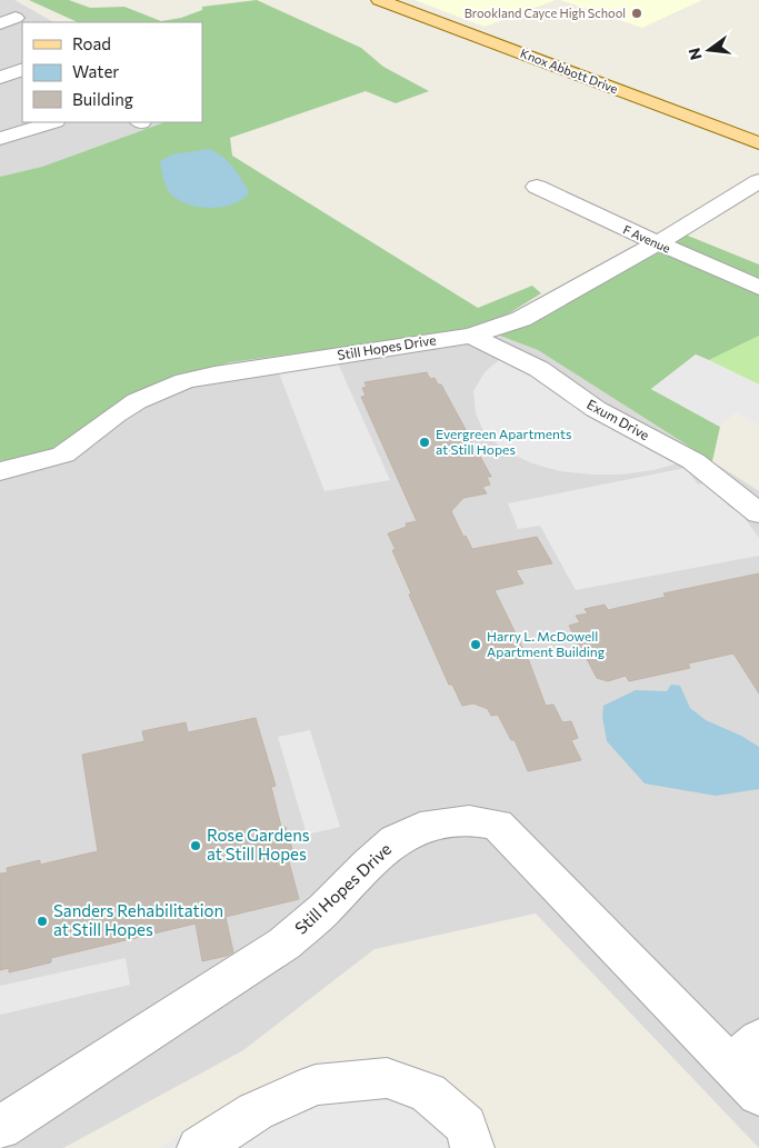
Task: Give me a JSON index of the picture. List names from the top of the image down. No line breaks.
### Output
{"streets":{"main road":["Knox Abbott Drive"],"street":["F Avenue","Still Hopes Drive","Exum Drive"]},"crossings":[["F Avenue","Still Hopes Drive"],["Still Hopes Drive","Exum Drive"]],"places":["Brookland Cayce High School","Evergreen Apartments at Still Hopes","Harry L. McDowell Apartment Building","Rose Gardens at Still Hopes","Sanders Rehabilitation at Still Hopes"],"legend":["Road","Water","Building"],"north":"left"}
